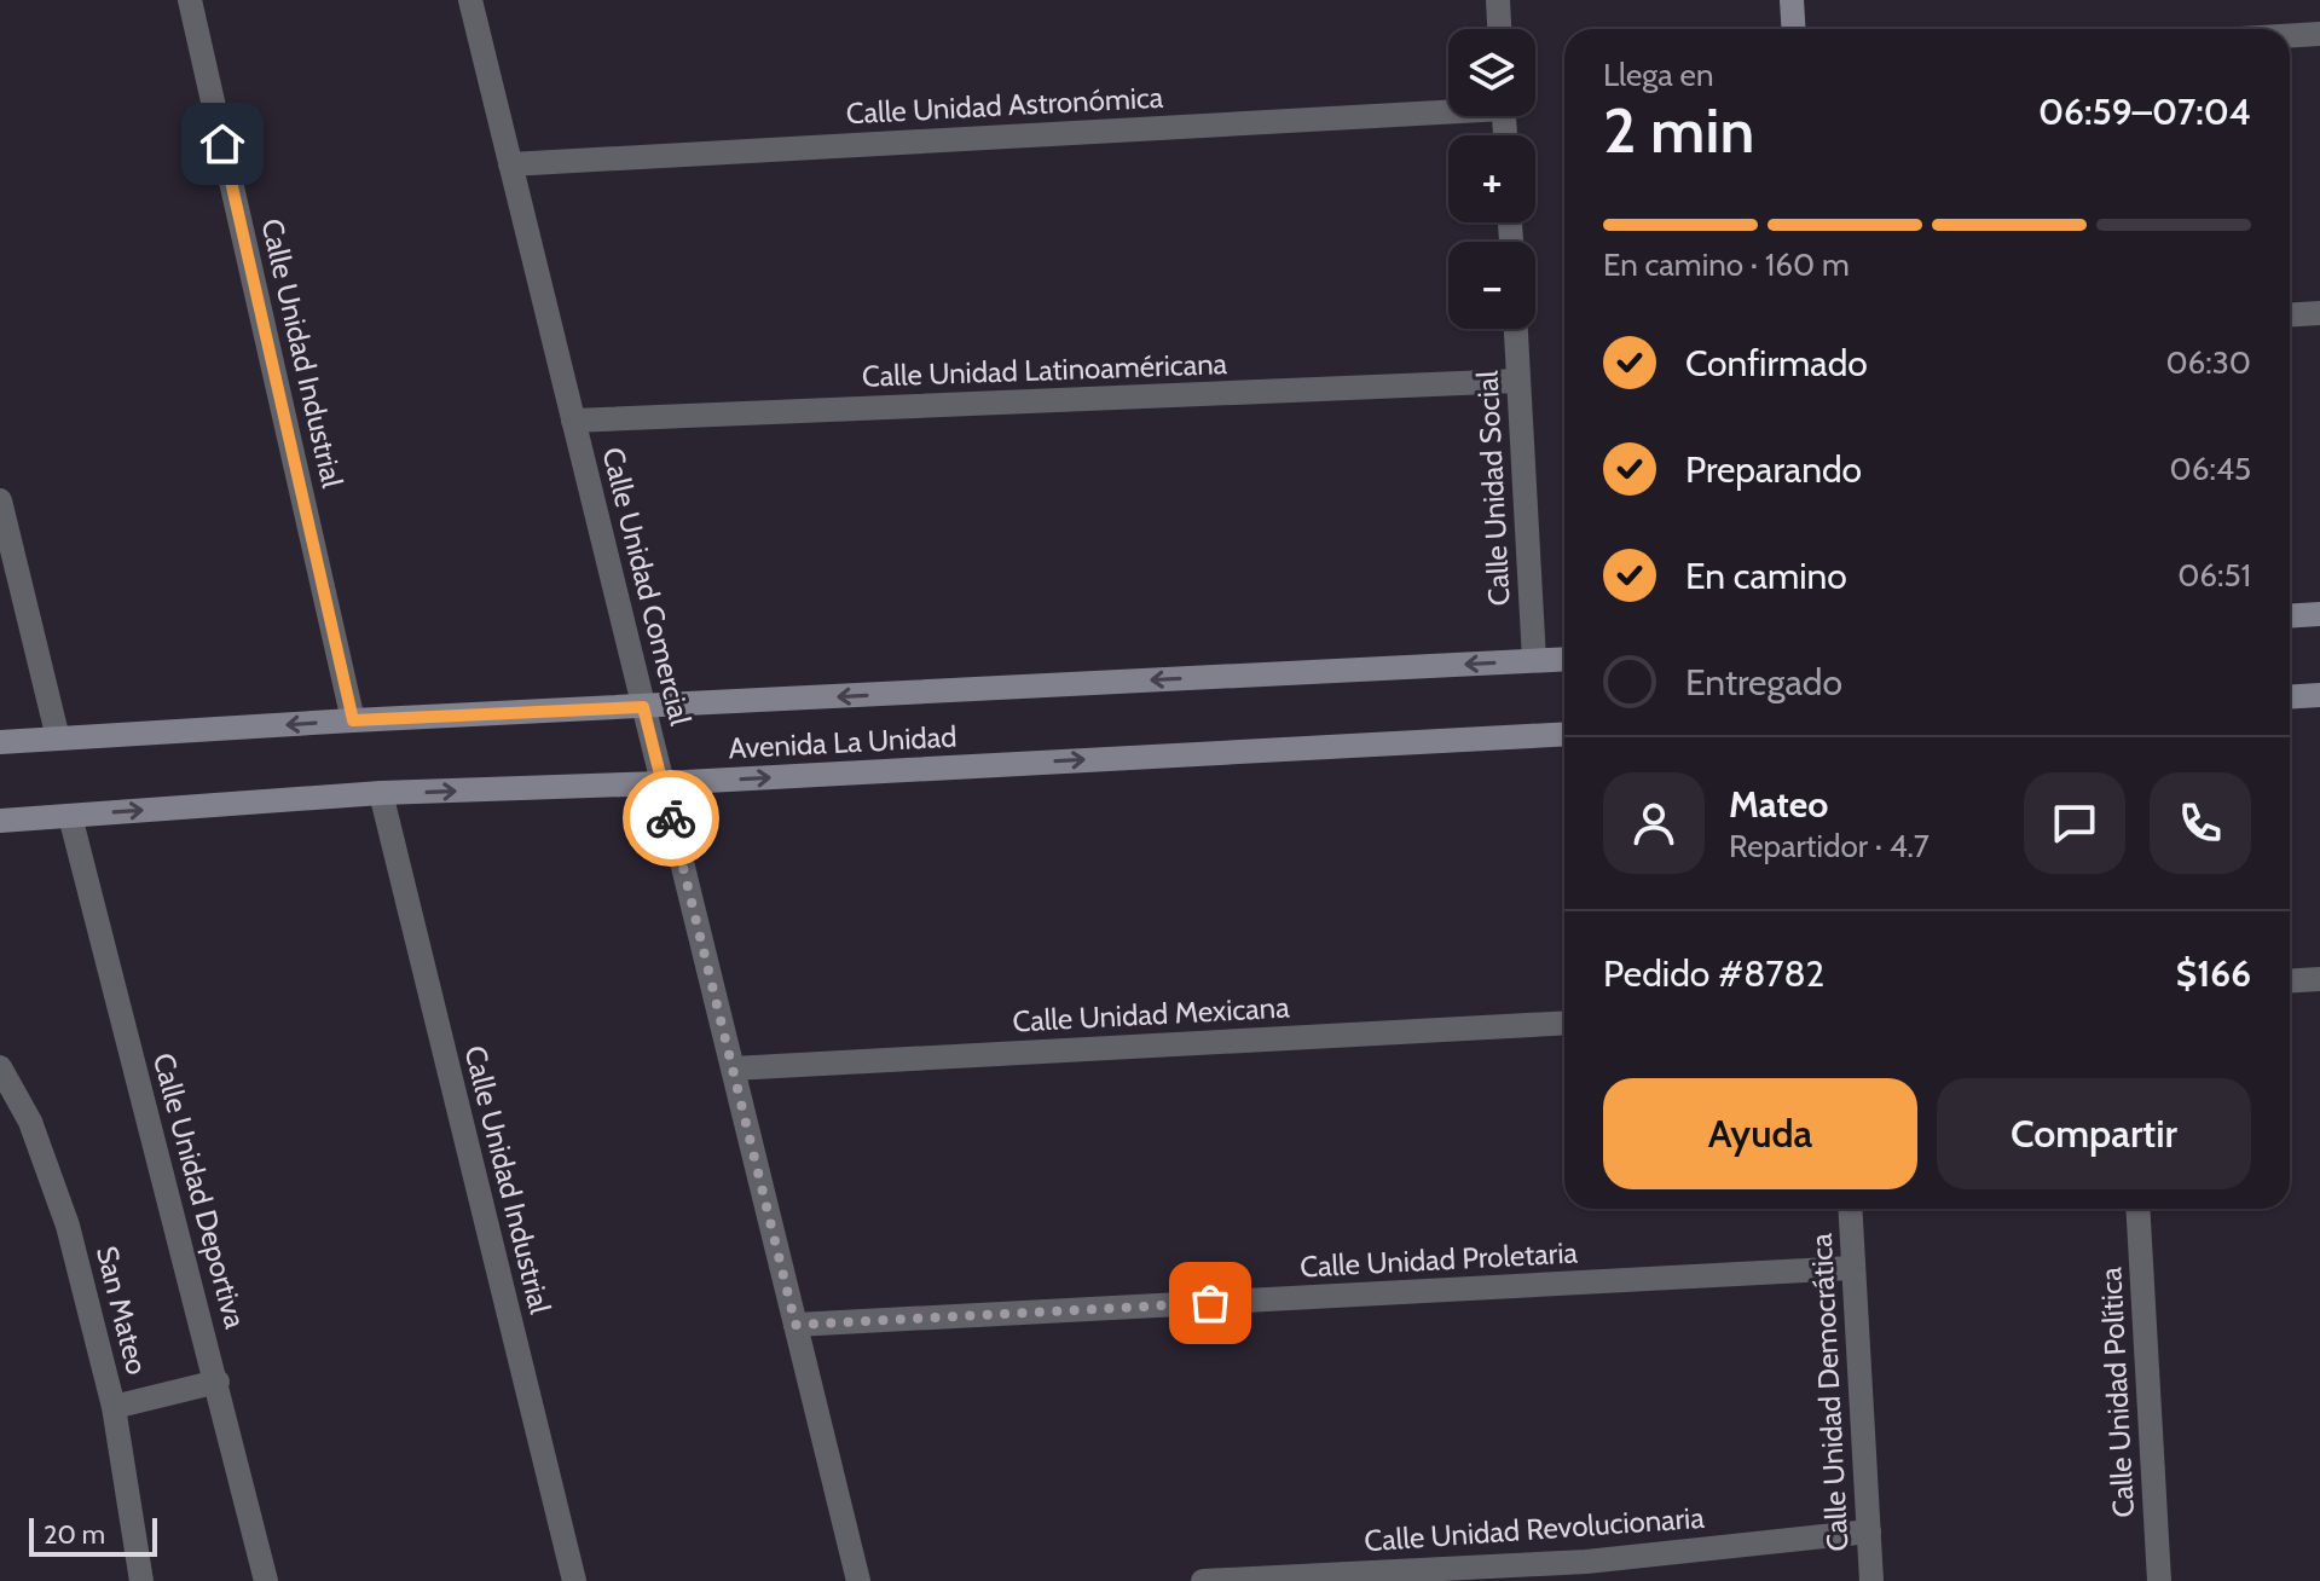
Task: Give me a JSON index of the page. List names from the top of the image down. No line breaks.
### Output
{"streets":{"street":["Calle Unidad Astronómica","Calle Unidad Industrial","Calle Unidad Latinoaméricana","Calle Unidad Social","Calle Unidad Comercial","Avenida La Unidad","Calle Unidad Mexicana","Calle Unidad Deportiva","Calle Unidad Proletaria","San Mateo","Calle Unidad Democrática","Calle Unidad Política","Calle Unidad Revolucionaria"]},"crossings":[["Calle Unidad Astronómica","Calle Unidad Comercial"],["Calle Unidad Industrial","Avenida La Unidad"],["Calle Unidad Latinoaméricana","Calle Unidad Social"],["Calle Unidad Latinoaméricana","Calle Unidad Comercial"],["Calle Unidad Social","Avenida La Unidad"],["Calle Unidad Comercial","Avenida La Unidad"],["Calle Unidad Comercial","Calle Unidad Mexicana"],["Calle Unidad Comercial","Calle Unidad Proletaria"],["Avenida La Unidad","Calle Unidad Deportiva"],["Calle Unidad Proletaria","Calle Unidad Democrática"],["Calle Unidad Democrática","Calle Unidad Revolucionaria"]],"scale_bar":"20 m","page":{"map_buttons":["+","−"],"heading":["2 min","Llega en","06:59–07:04"],"panel":["Mateo","Repartidor · 4.7","Pedido #8782","$166"],"bar":"En camino · 160 m","list":[["Confirmado","06:30"],["Preparando","06:45"],["En camino","06:51"],"Entregado"],"buttons":["Ayuda","Compartir"],"scale":"20 m"}}
